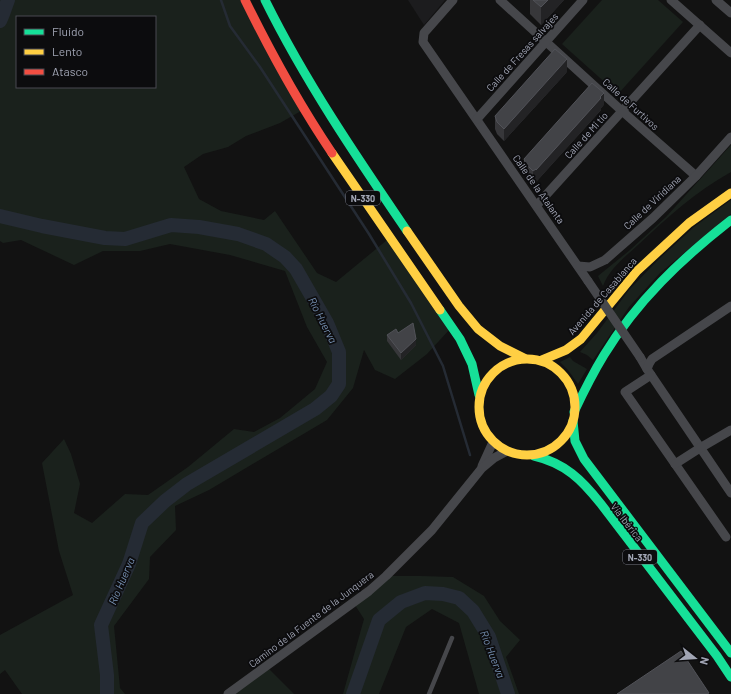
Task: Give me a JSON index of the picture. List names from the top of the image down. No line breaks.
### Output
{"streets":{"main road":["N-330","Avenida de Casablanca","Vía Ibérica"],"street":["Calle de Fresas salvajes","Calle de Furtivos","Calle de Mi tío","Calle de la Atalanta","Calle de Viridiana","Camino de la Fuente de la Junquera"]},"crossings":[["Calle de Fresas salvajes","Calle de Furtivos"],["Calle de Fresas salvajes","Calle de la Atalanta"],["Calle de Furtivos","Calle de Mi tío"],["Calle de Furtivos","Calle de Viridiana"],["Calle de Mi tío","Calle de la Atalanta"],["Calle de la Atalanta","Calle de Viridiana"],["N-330","Avenida de Casablanca"],["N-330","Vía Ibérica"],["N-330","Camino de la Fuente de la Junquera"],["Avenida de Casablanca","Vía Ibérica"],["Avenida de Casablanca","Camino de la Fuente de la Junquera"],["Vía Ibérica","Camino de la Fuente de la Junquera"]],"water":["Río Huerva"],"legend":["Fluido","Lento","Atasco"],"north":"right"}
